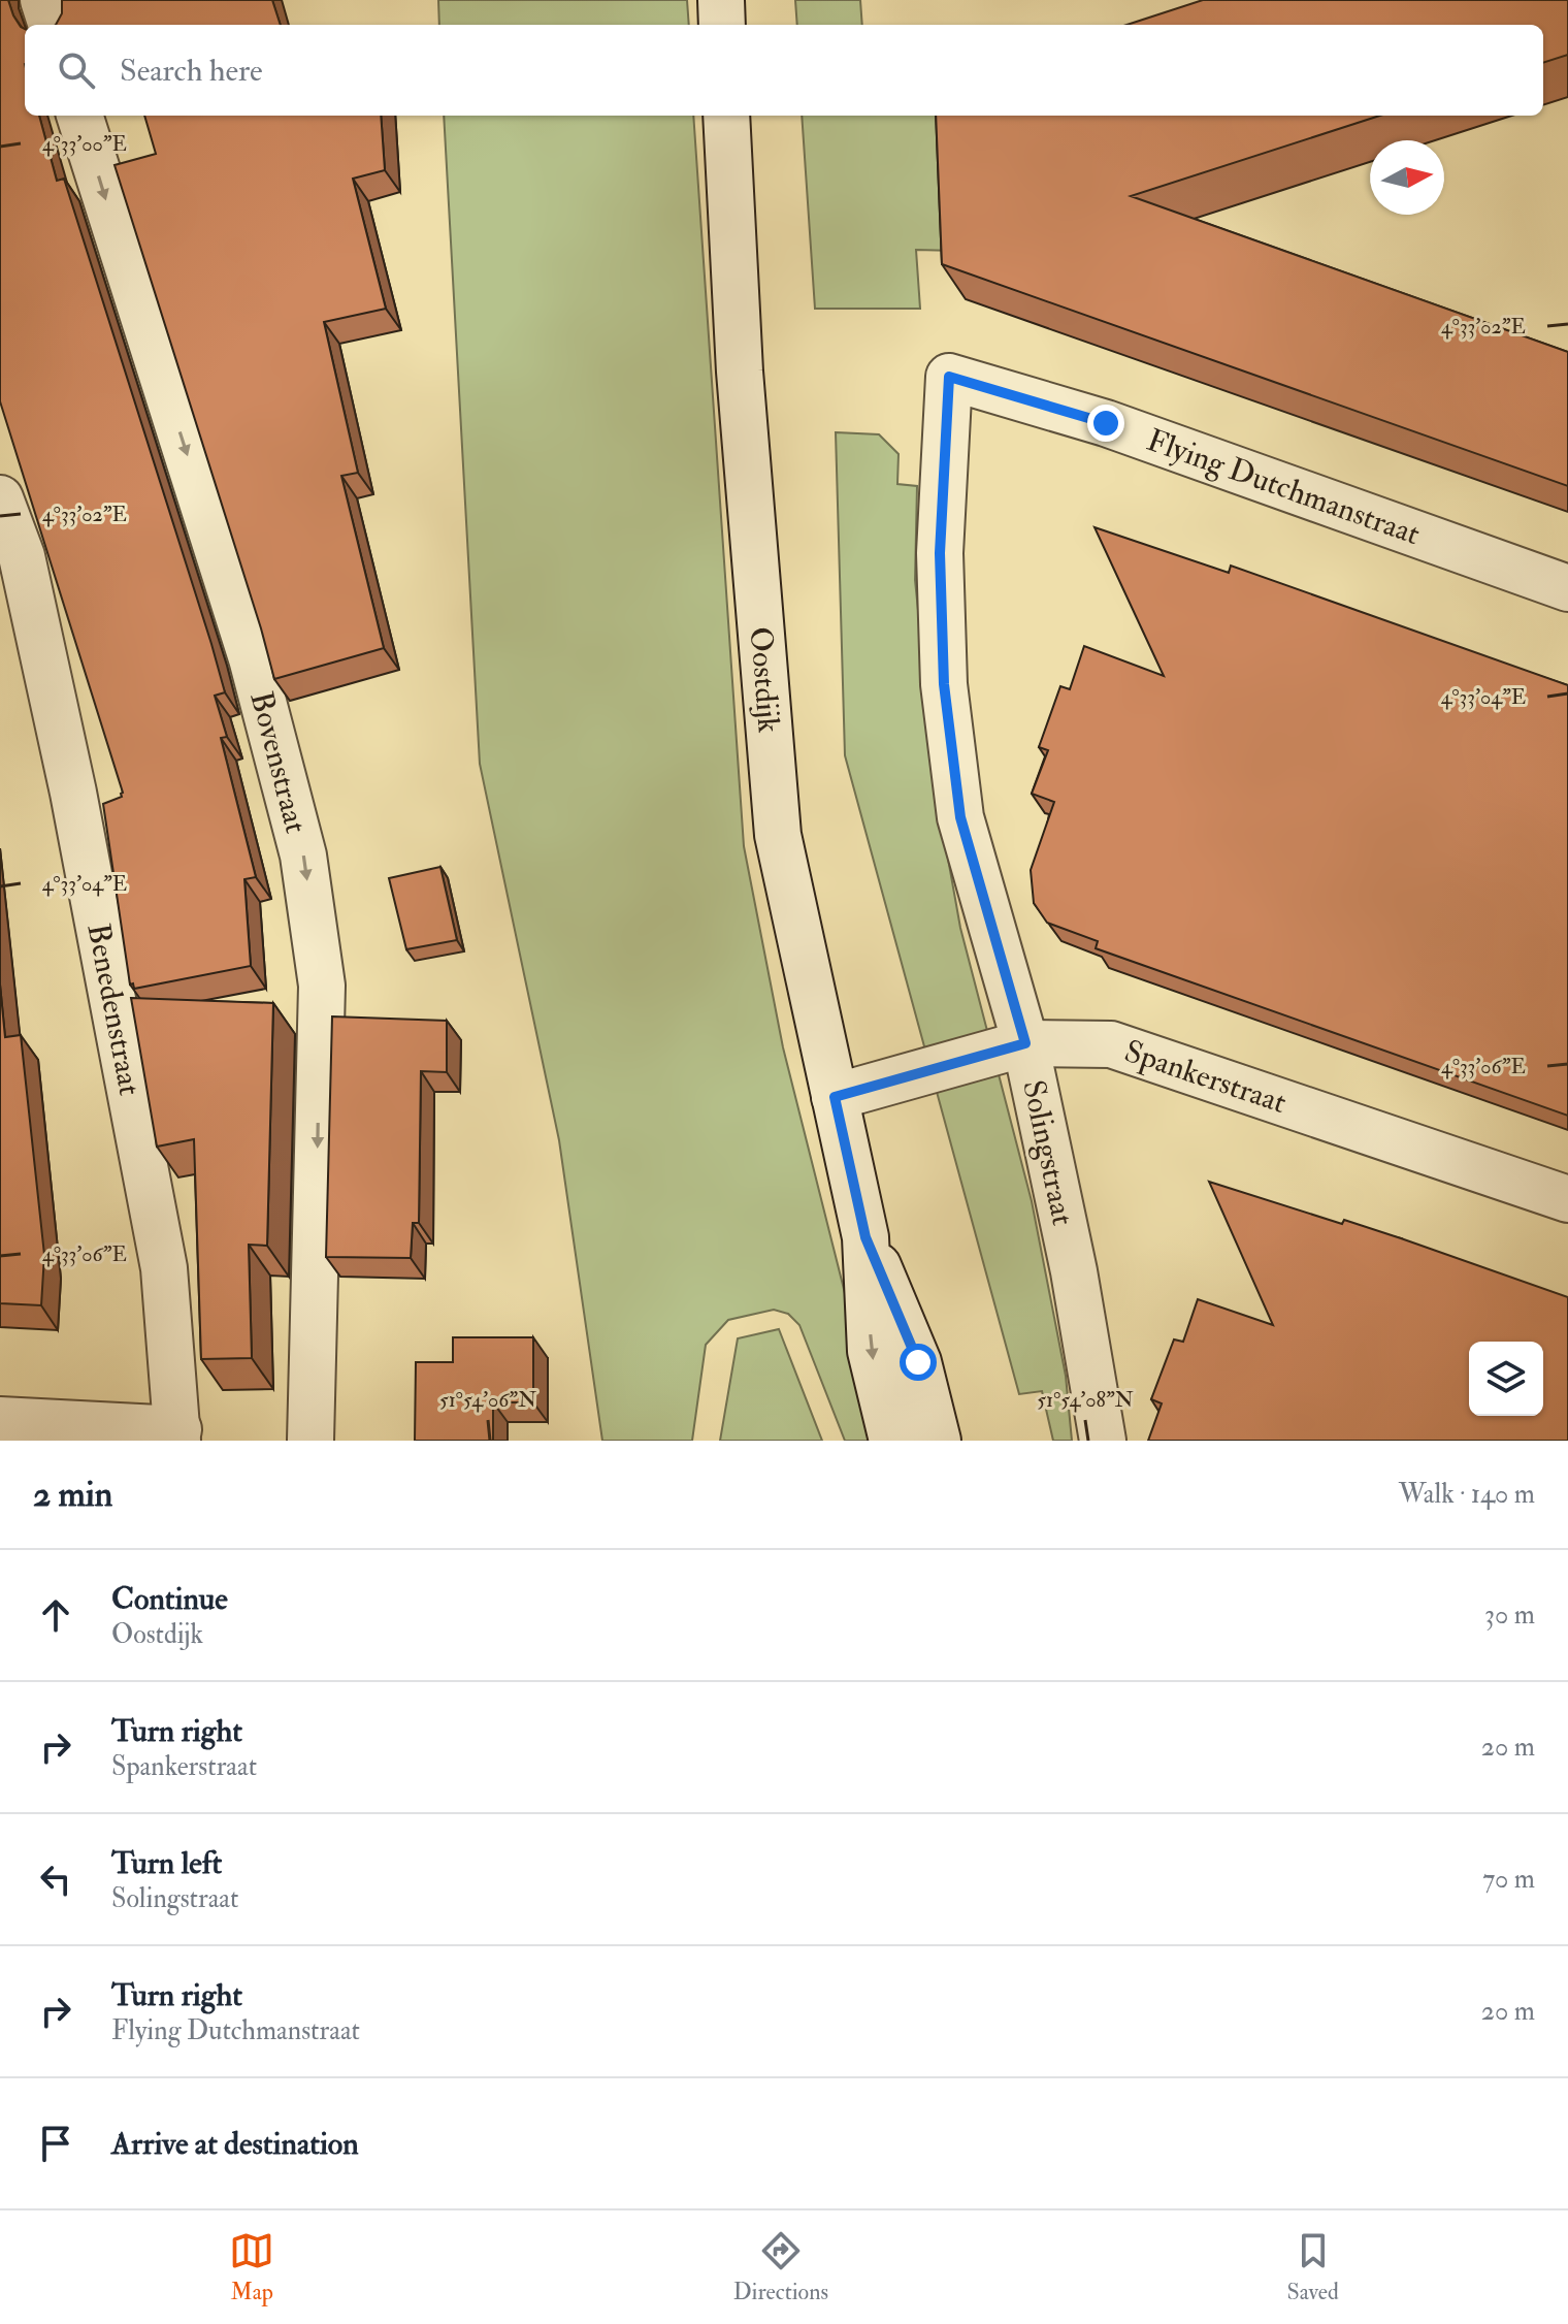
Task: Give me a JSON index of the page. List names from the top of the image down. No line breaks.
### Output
{"streets":{"street":["Flying Dutchmanstraat","Oostdijk","Bovenstraat","Benedenstraat","Spankerstraat","Solingstraat"]},"crossings":[["Flying Dutchmanstraat","Solingstraat"],["Oostdijk","Spankerstraat"],["Spankerstraat","Solingstraat"]],"one_way":["Bovenstraat"],"north":"right","page":{"search":"Search here","heading":["2 min","Walk · 140 m"],"list":[["Continue","Oostdijk","30 m"],["Turn right","Spankerstraat","20 m"],["Turn left","Solingstraat","70 m"],["Turn right","Flying Dutchmanstraat","20 m"],"Arrive at destination"],"nav":["Map","Directions","Saved"]},"coordinates":["4°33'00\"E","4°33'02\"E","4°33'04\"E","4°33'06\"E","51°54'06\"N","51°54'08\"N"]}
